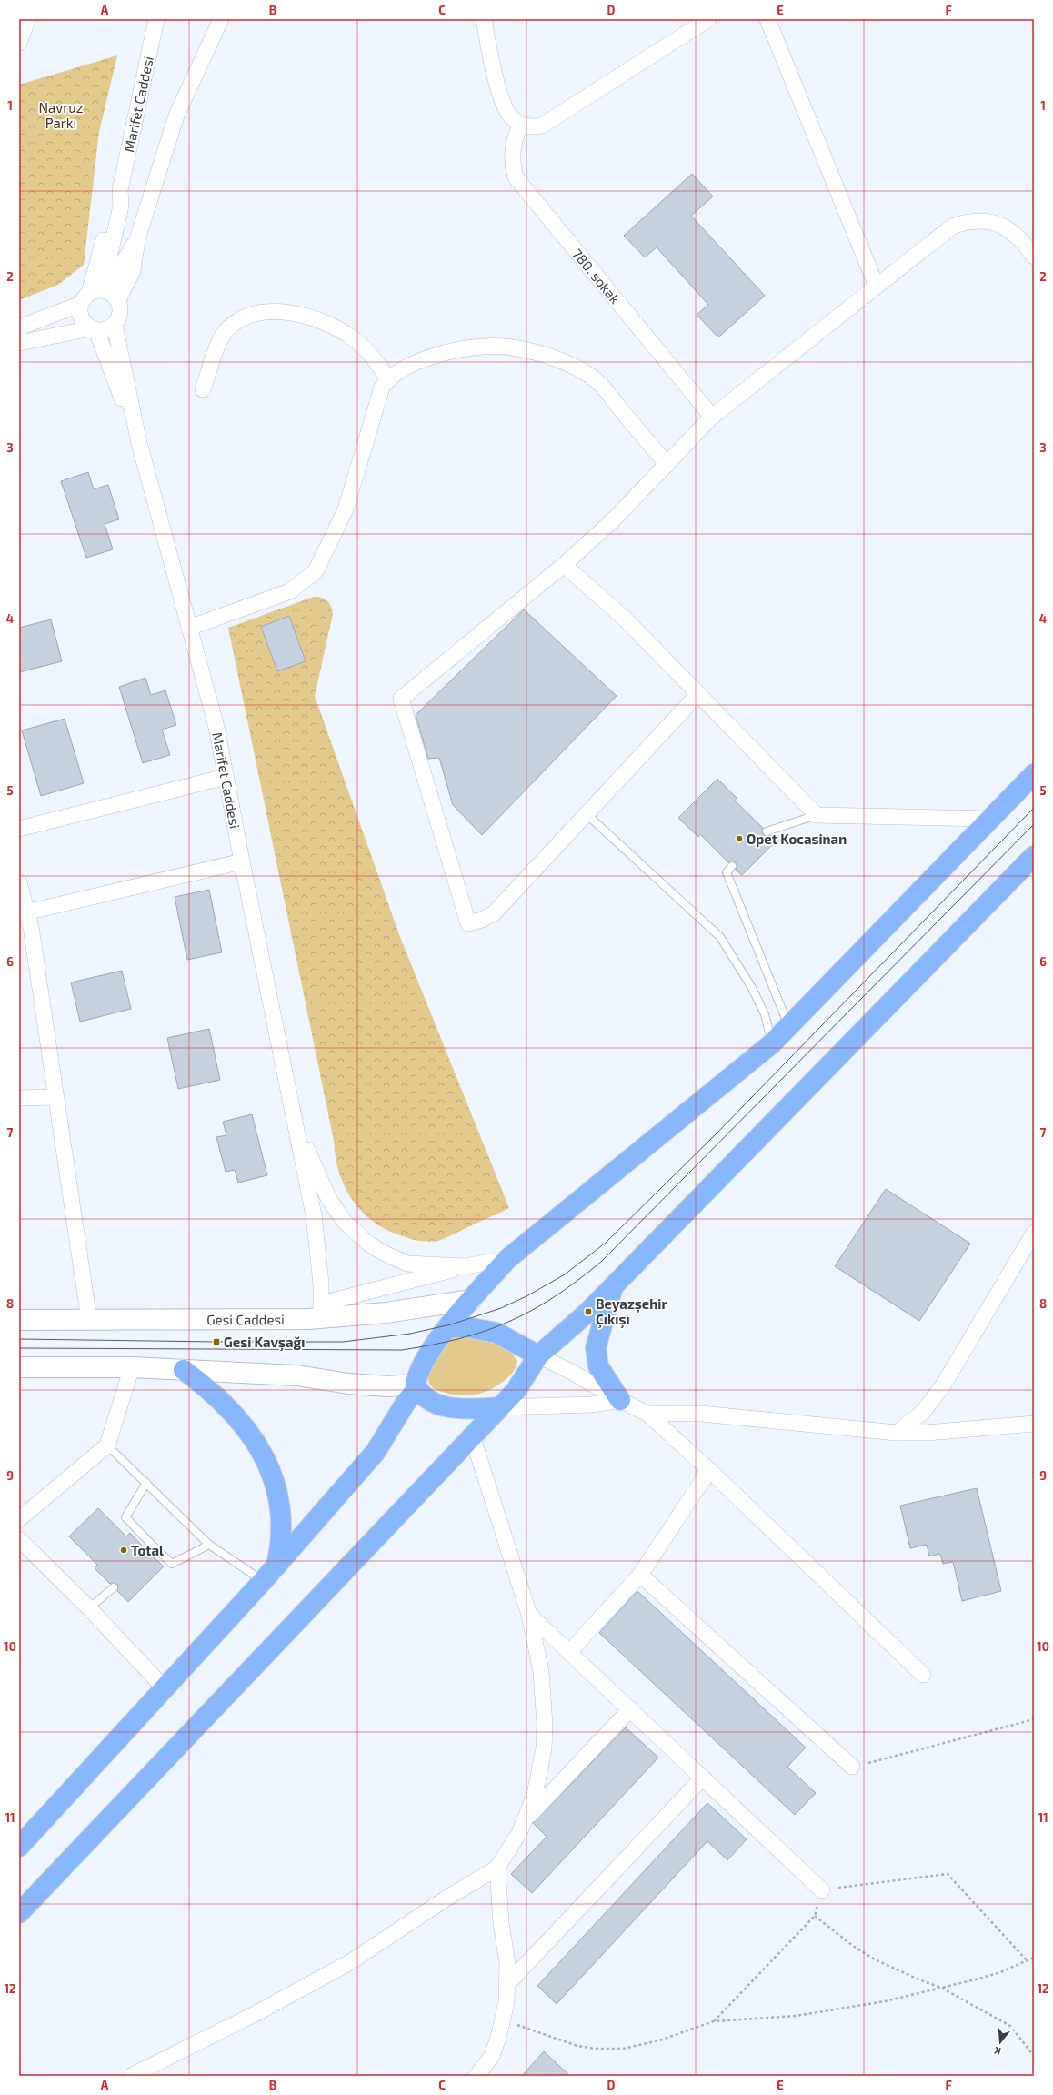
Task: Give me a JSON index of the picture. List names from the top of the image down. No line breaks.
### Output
{"streets":{"main road":["Gesi Caddesi"],"street":["Marifet Caddesi","780. sokak"]},"parks":["Navruz Parkı"],"places":{"other":["Opet Kocasinan","Total"],"transit":["Beyazşehir Çıkışı","Gesi Kavşağı"]},"north":"bottom","grid":{"columns":["A","B","C","D","E","F"],"rows":["1","2","3","4","5","6","7","8","9","10","11","12"]}}
